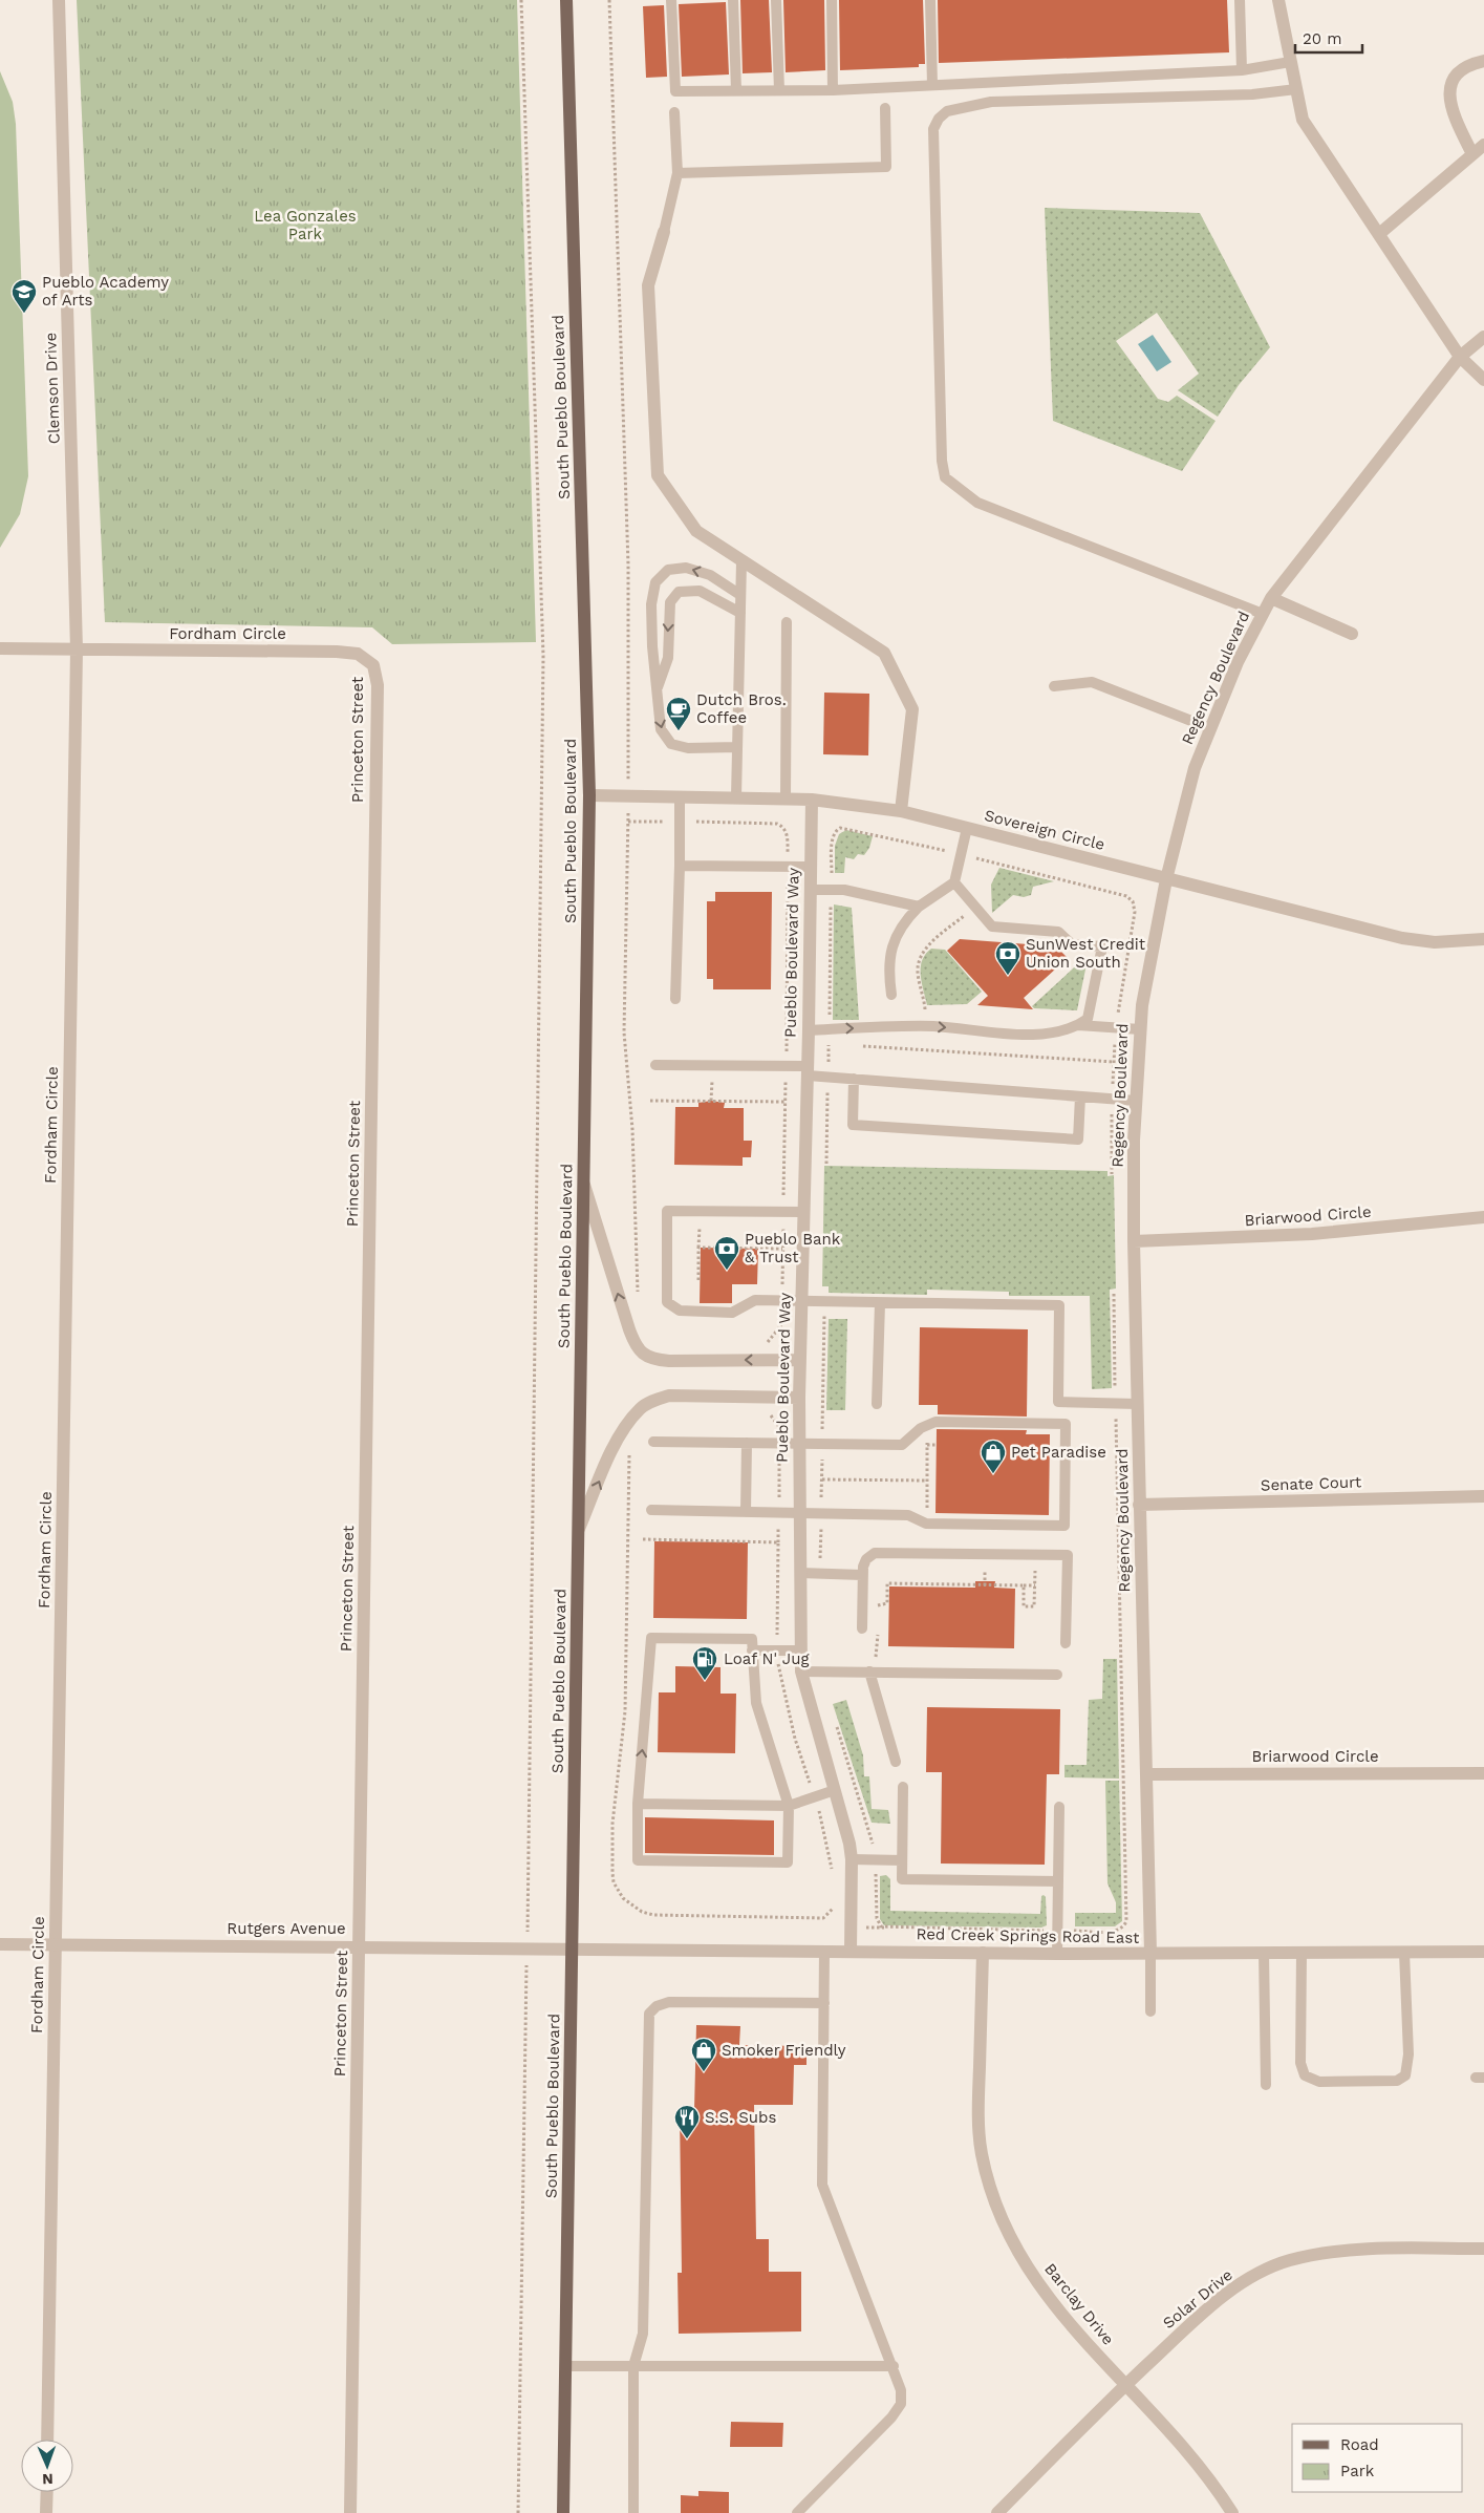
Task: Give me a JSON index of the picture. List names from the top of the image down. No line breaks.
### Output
{"streets":{"main road":["South Pueblo Boulevard"],"street":["Clemson Drive","Fordham Circle","Regency Boulevard","Princeton Street","Sovereign Circle","Pueblo Boulevard Way","Briarwood Circle","Senate Court","Rutgers Avenue","Red Creek Springs Road East","Solar Drive","Barclay Drive"]},"crossings":[["Clemson Drive","Fordham Circle"],["South Pueblo Boulevard","Sovereign Circle"],["South Pueblo Boulevard","Rutgers Avenue"],["South Pueblo Boulevard","Red Creek Springs Road East"],["Fordham Circle","Princeton Street"],["Fordham Circle","Rutgers Avenue"],["Regency Boulevard","Sovereign Circle"],["Regency Boulevard","Briarwood Circle"],["Regency Boulevard","Senate Court"],["Regency Boulevard","Red Creek Springs Road East"],["Princeton Street","Rutgers Avenue"],["Sovereign Circle","Pueblo Boulevard Way"],["Pueblo Boulevard Way","Red Creek Springs Road East"],["Rutgers Avenue","Red Creek Springs Road East"],["Red Creek Springs Road East","Barclay Drive"],["Solar Drive","Barclay Drive"]],"parks":["Lea Gonzales Park"],"places":{"school or university":["Pueblo Academy of Arts"],"cafe":["Dutch Bros. Coffee"],"bank":["SunWest Credit Union South","Pueblo Bank & Trust"],"shop":["Pet Paradise","Smoker Friendly"],"fuel station":["Loaf N' Jug"],"restaurant":["S.S. Subs"]},"legend":["Road","Park"],"scale_bar":"20 m","north":"bottom"}
